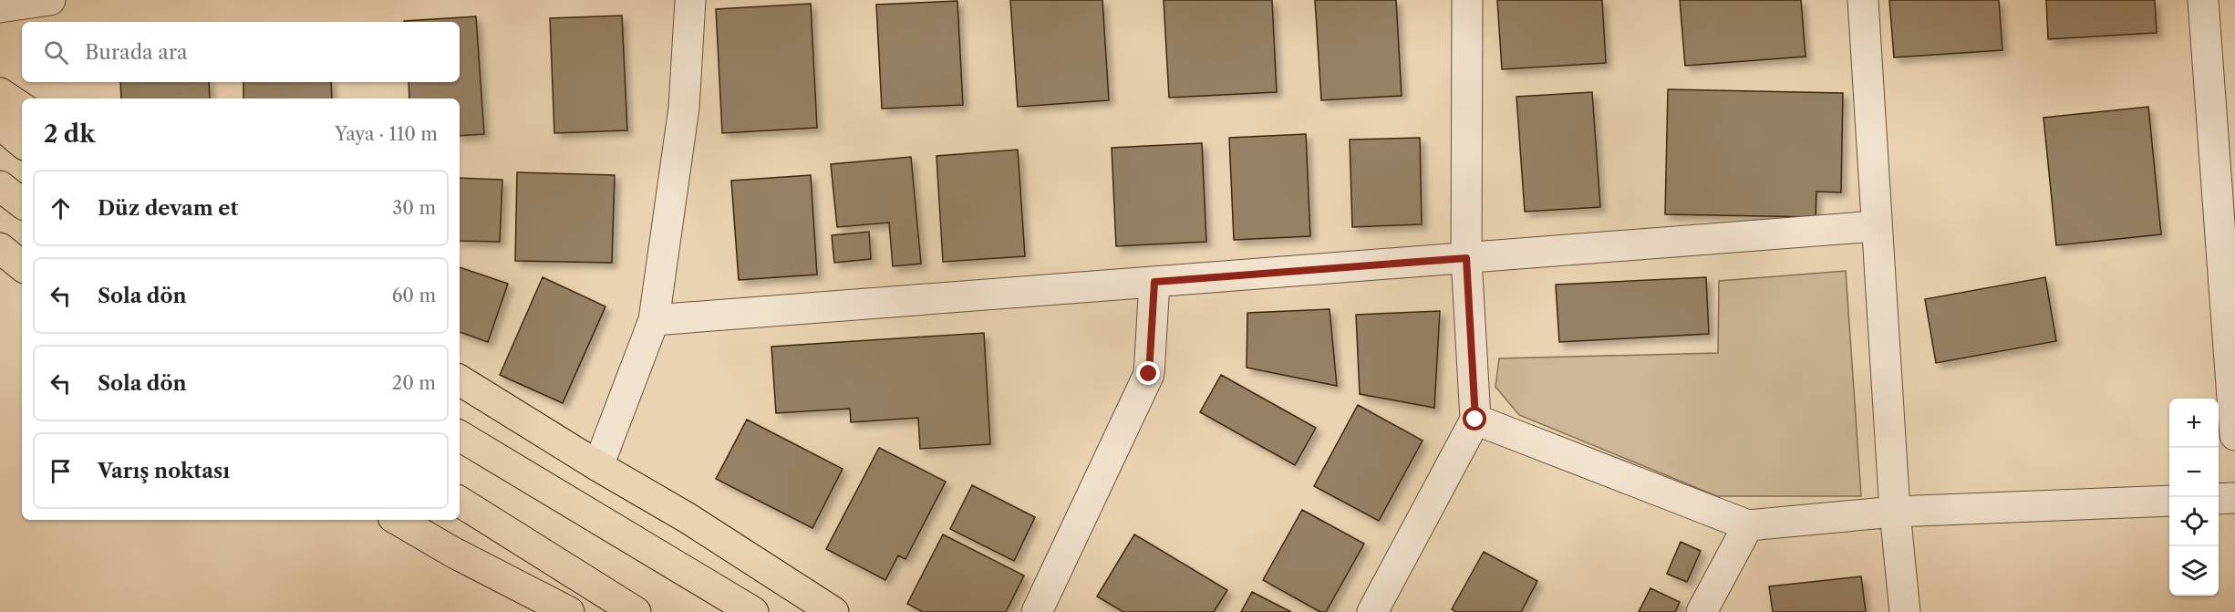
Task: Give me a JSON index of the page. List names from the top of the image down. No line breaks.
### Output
{"page":{"search":"Burada ara","heading":["2 dk","Yaya · 110 m"],"list":[["Düz devam et","30 m"],["Sola dön","60 m"],["Sola dön","20 m"],"Varış noktası"],"map_buttons":["+","−"]}}
